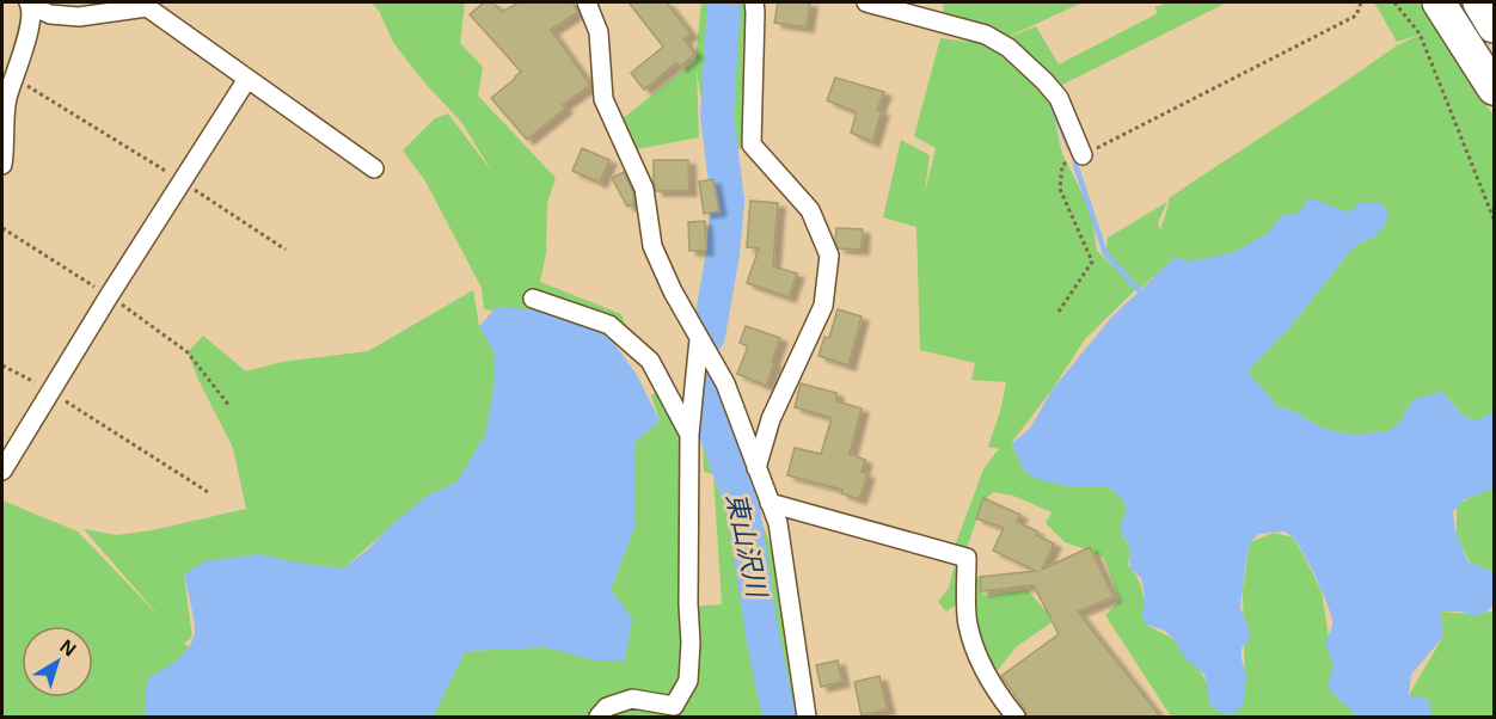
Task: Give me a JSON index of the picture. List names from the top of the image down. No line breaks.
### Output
{"water":["東山沢川"],"north":"top right"}
